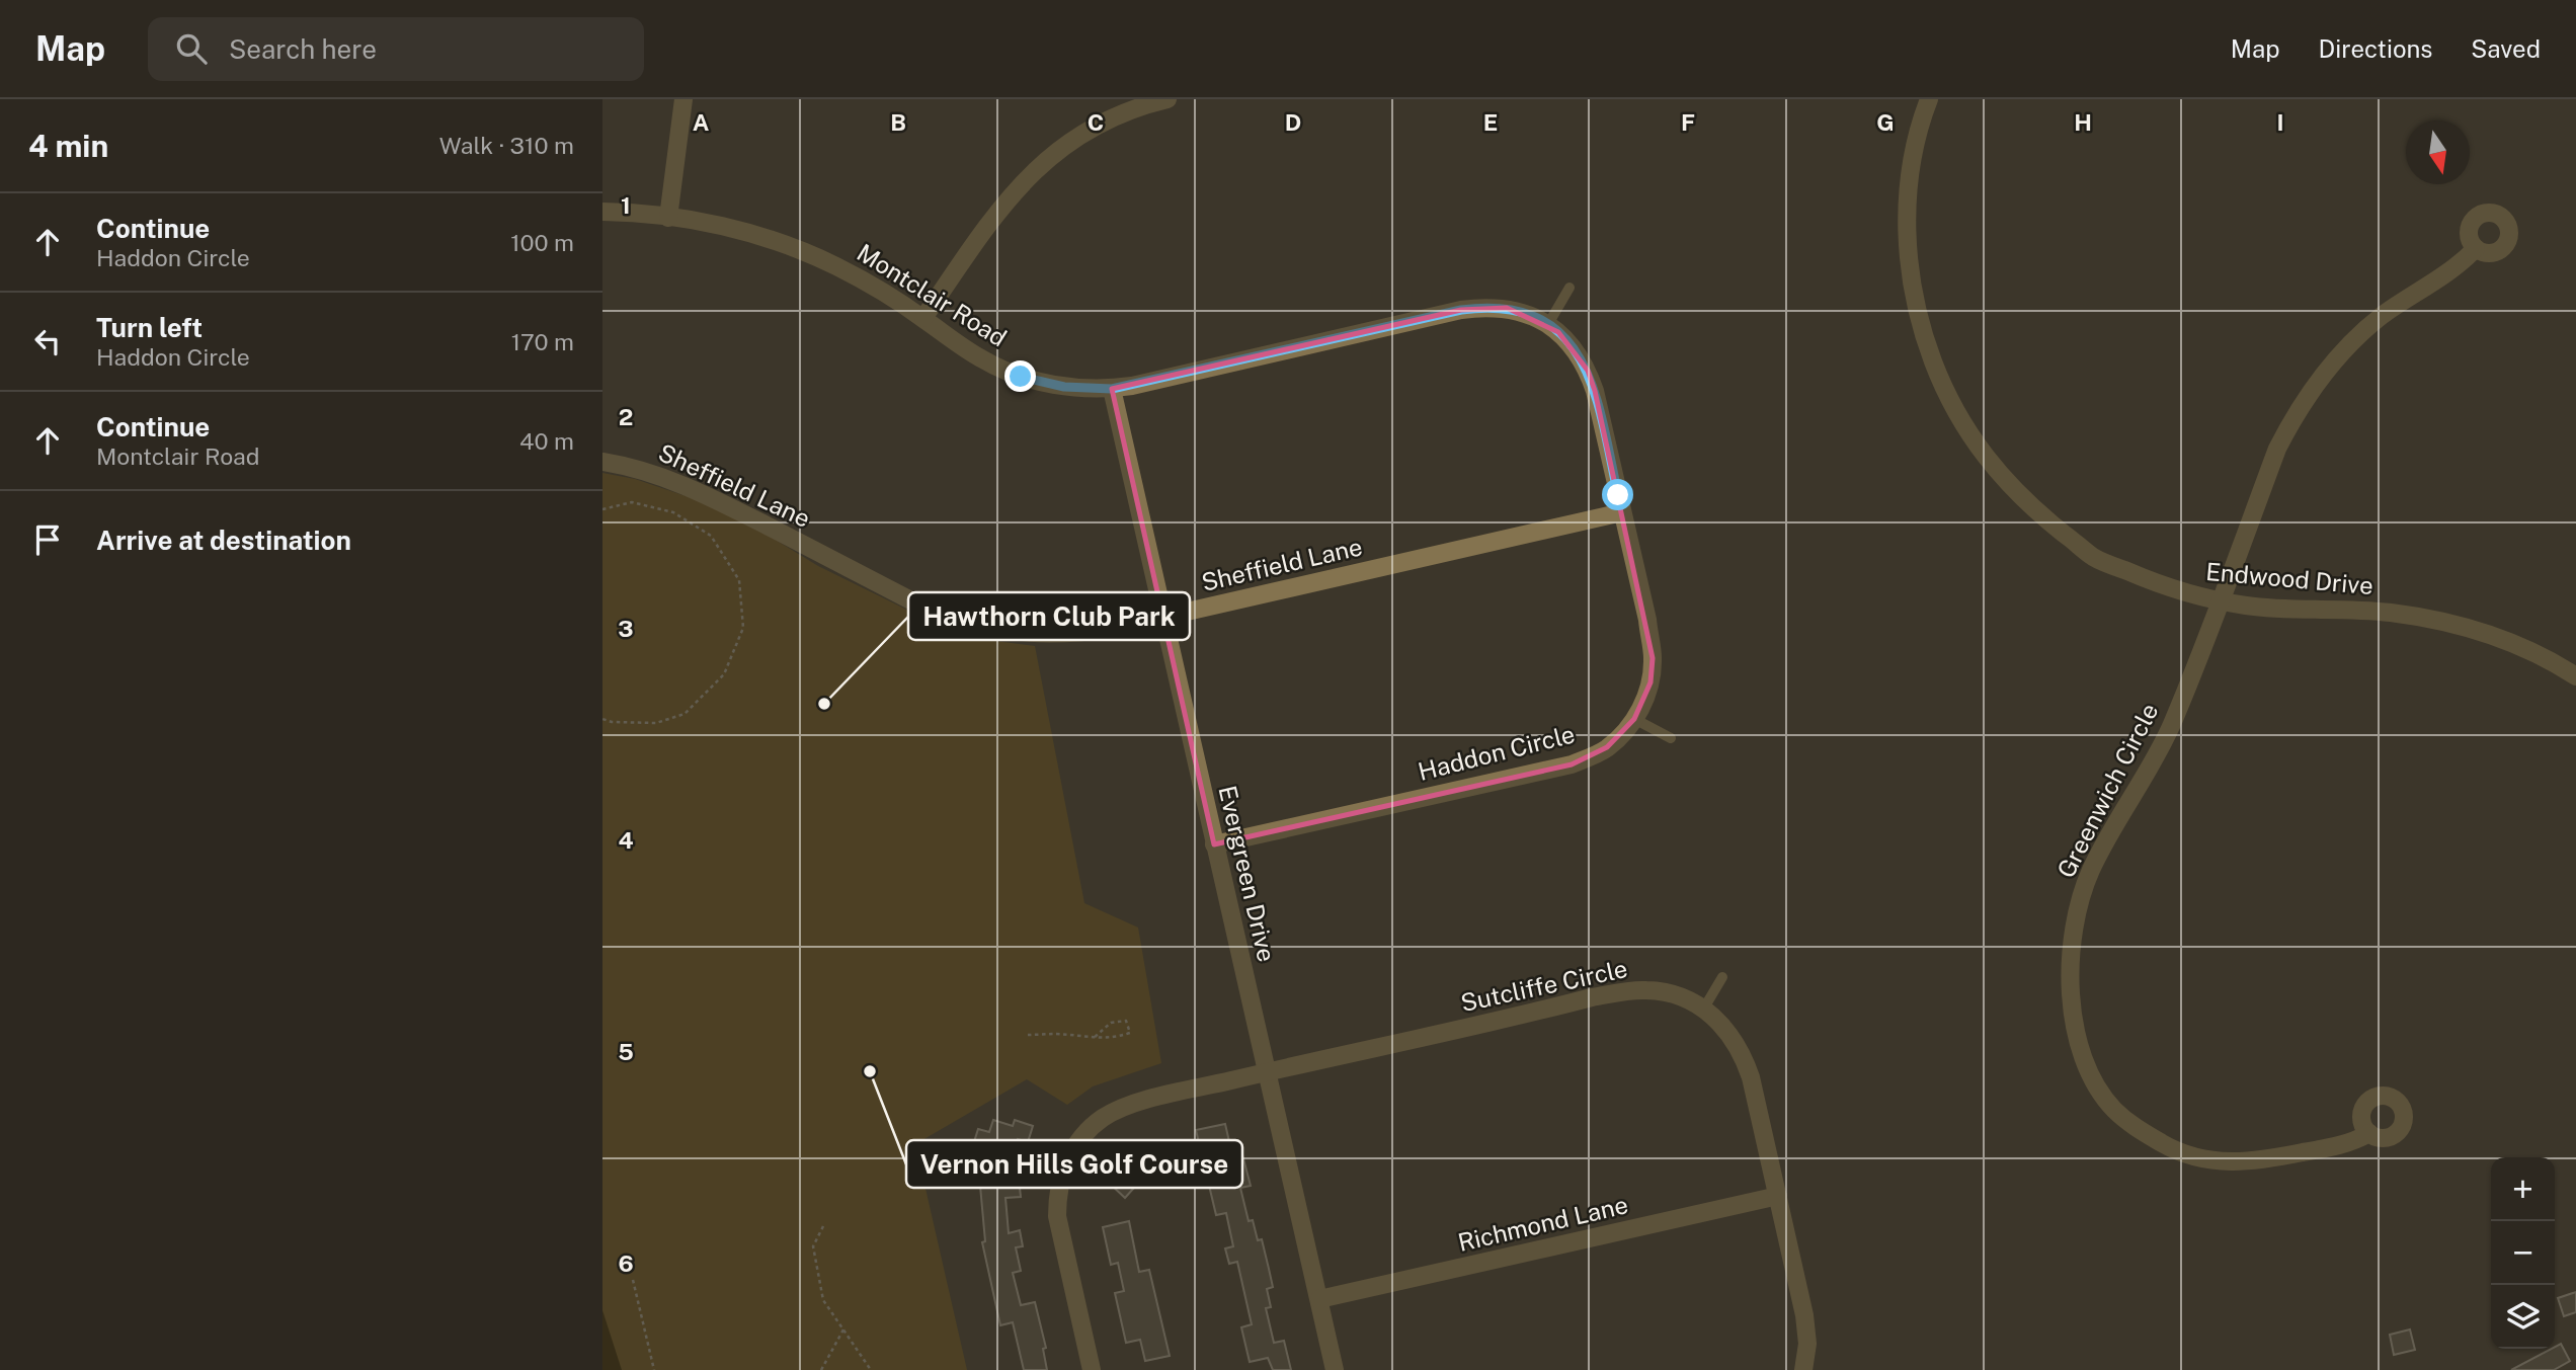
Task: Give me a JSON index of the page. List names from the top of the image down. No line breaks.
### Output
{"streets":{"street":["Montclair Road","Sheffield Lane","Endwood Drive","Haddon Circle","Greenwich Circle","Evergreen Drive","Sutcliffe Circle","Richmond Lane"]},"crossings":[["Montclair Road","Haddon Circle"],["Montclair Road","Evergreen Drive"],["Sheffield Lane","Haddon Circle"],["Sheffield Lane","Evergreen Drive"],["Endwood Drive","Greenwich Circle"],["Haddon Circle","Evergreen Drive"],["Evergreen Drive","Sutcliffe Circle"],["Evergreen Drive","Richmond Lane"],["Sutcliffe Circle","Richmond Lane"]],"places":["Hawthorn Club Park","Vernon Hills Golf Course"],"north":"bottom","page":{"header":"Map","search":"Search here","nav":["Map","Directions","Saved"],"heading":["4 min","Walk · 310 m"],"list":[["Continue","Haddon Circle","100 m"],["Turn left","Haddon Circle","170 m"],["Continue","Montclair Road","40 m"],"Arrive at destination"],"map_buttons":["+","−"]},"grid":{"columns":["A","B","C","D","E","F","G","H","I"],"rows":["1","2","3","4","5","6"]}}
